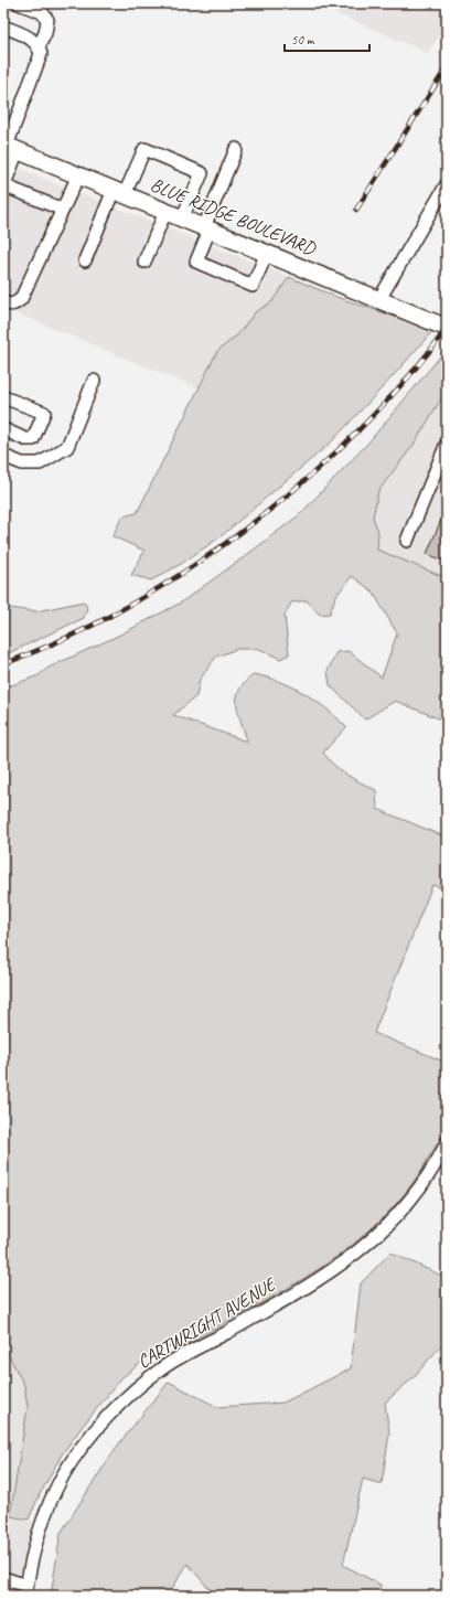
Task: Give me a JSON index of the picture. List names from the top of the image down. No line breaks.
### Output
{"streets":{"main road":["BLUE RIDGE BOULEVARD"],"street":["CARTWRIGHT AVENUE"]},"scale_bar":"50 m"}
